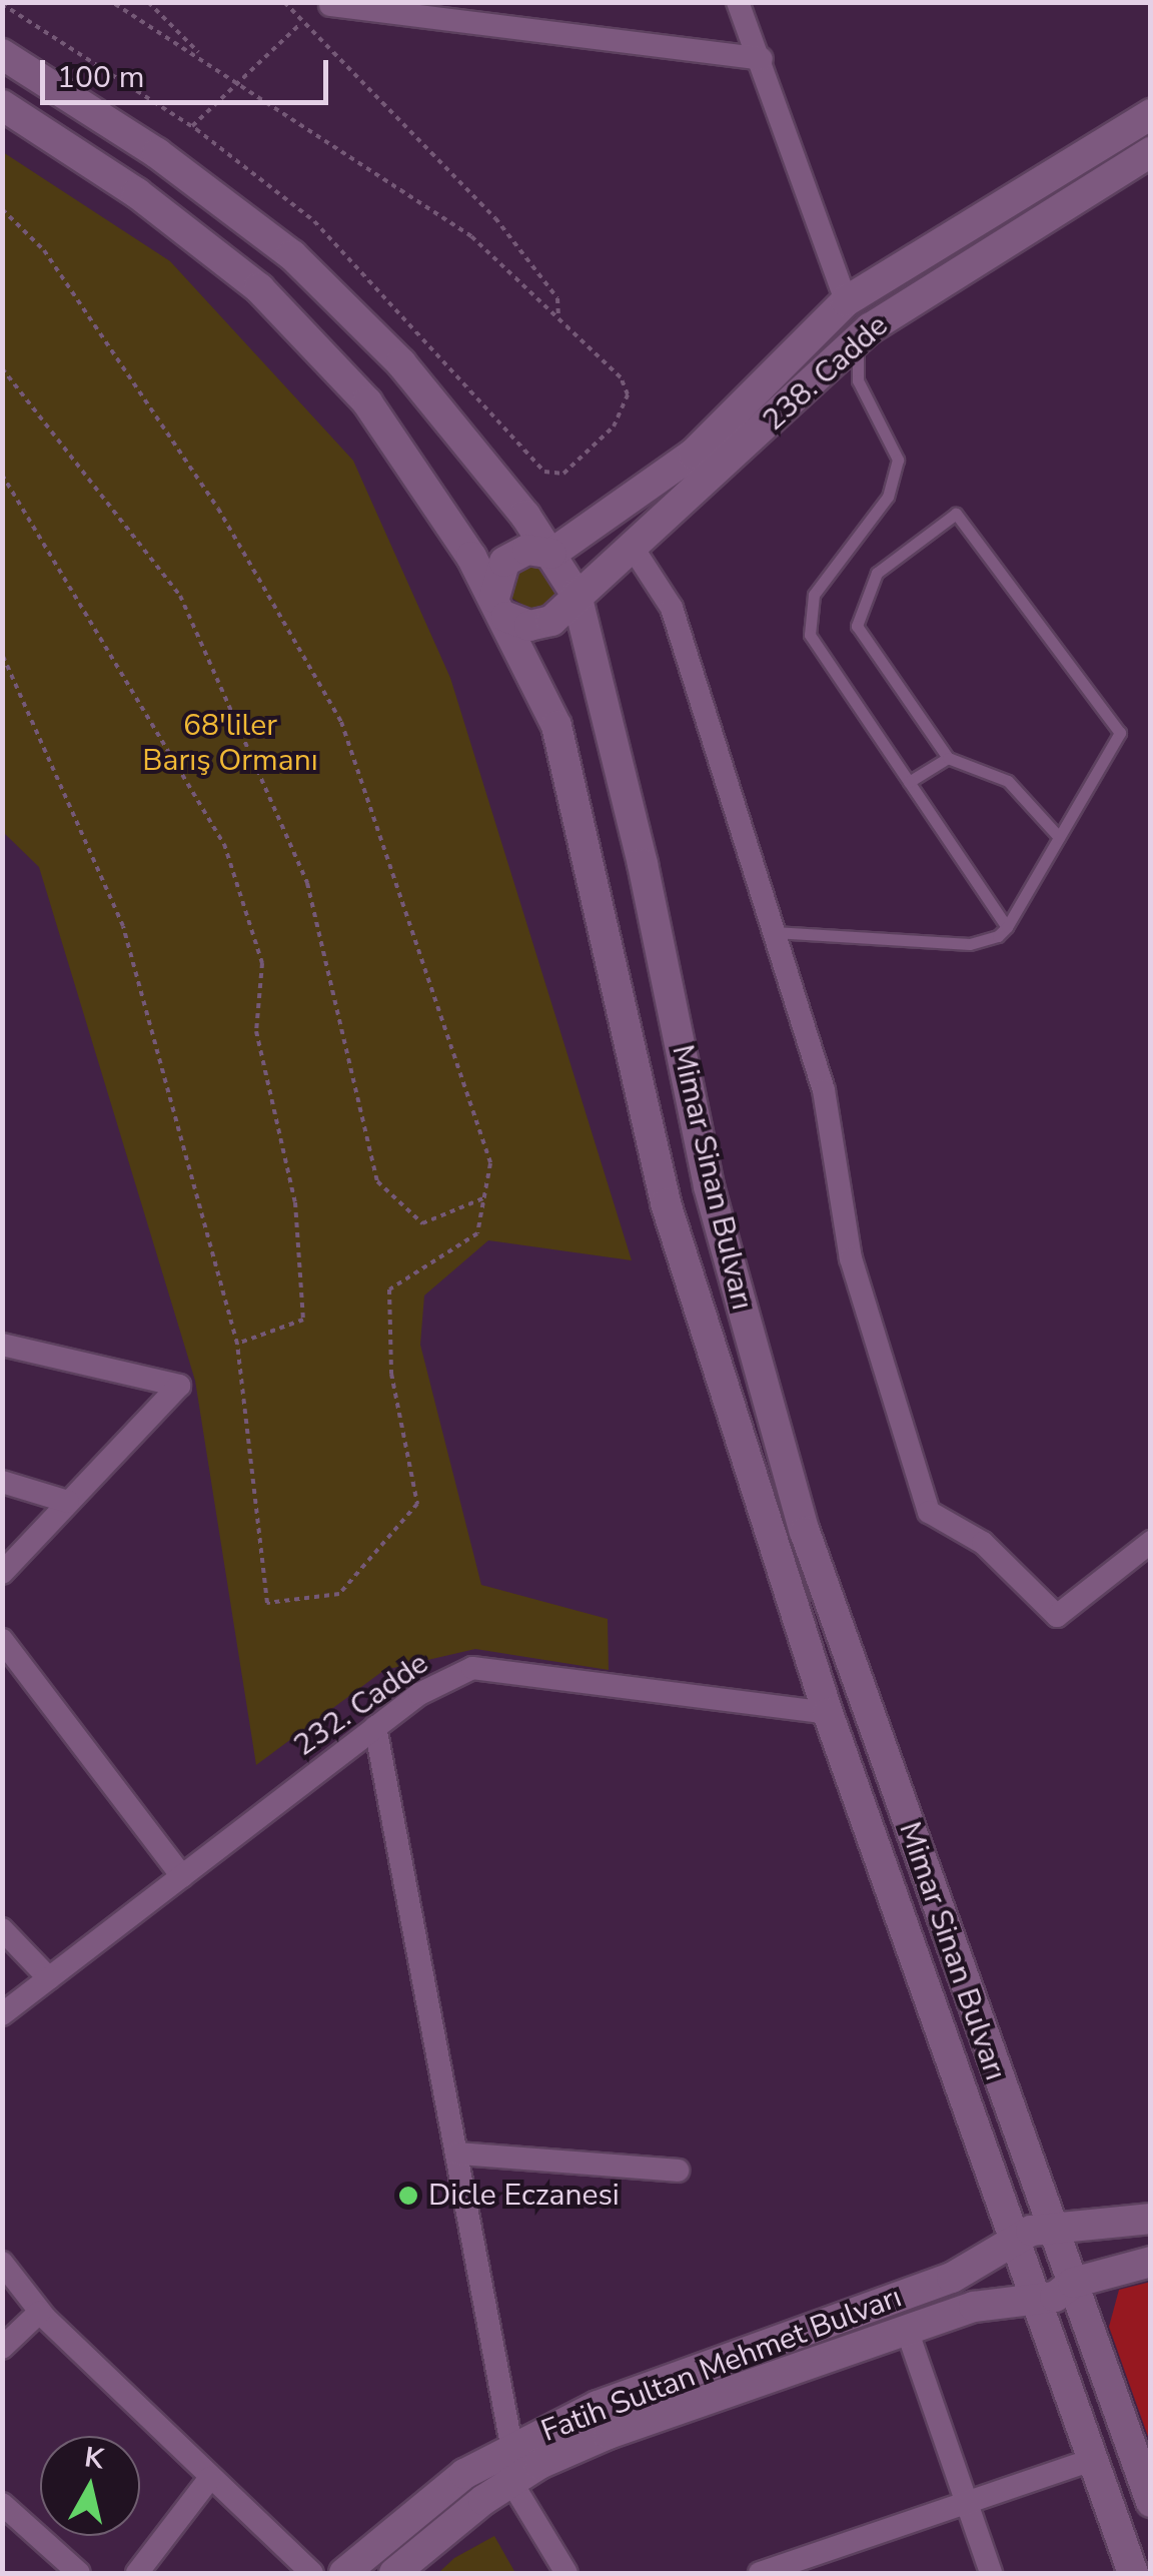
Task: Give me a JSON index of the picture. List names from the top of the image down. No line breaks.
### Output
{"streets":{"main road":["238. Cadde","Mimar Sinan Bulvarı","Fatih Sultan Mehmet Bulvarı"],"street":["232. Cadde"]},"crossings":[["238. Cadde","Mimar Sinan Bulvarı"],["Mimar Sinan Bulvarı","232. Cadde"],["Mimar Sinan Bulvarı","Fatih Sultan Mehmet Bulvarı"]],"parks":["68'liler Barış Ormanı"],"places":["Dicle Eczanesi"],"scale_bar":"100 m","north":"top"}
